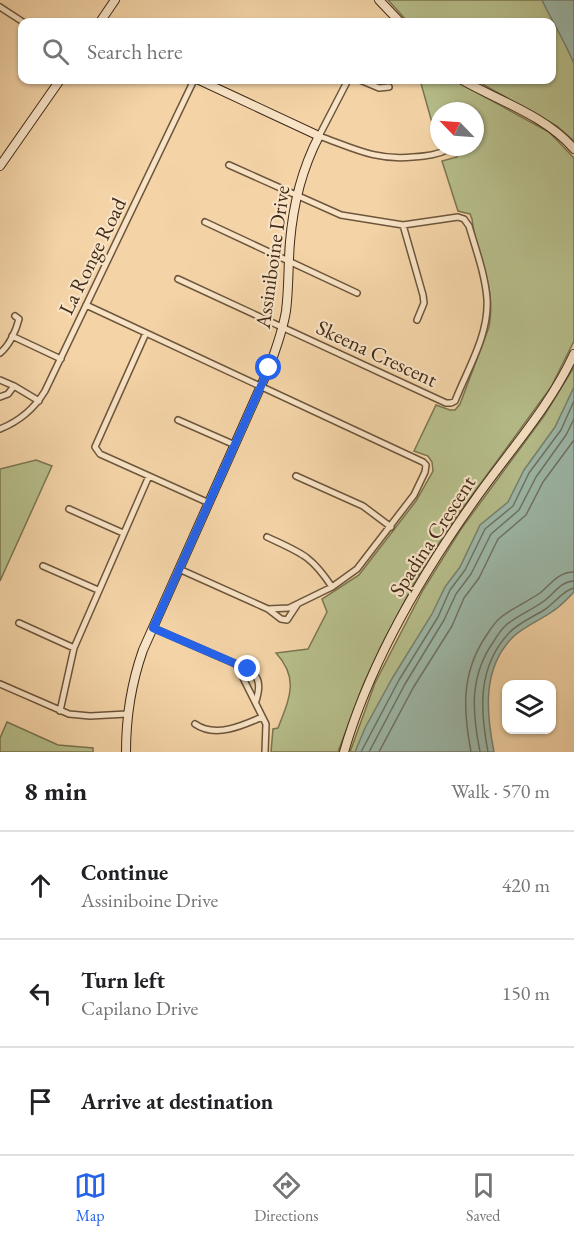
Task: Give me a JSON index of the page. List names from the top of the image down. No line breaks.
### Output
{"streets":{"street":["La Ronge Road","Assiniboine Drive","Skeena Crescent","Spadina Crescent"]},"crossings":[["Assiniboine Drive","Skeena Crescent"]],"north":"top left","page":{"search":"Search here","heading":["8 min","Walk · 570 m"],"list":[["Continue","Assiniboine Drive","420 m"],["Turn left","Capilano Drive","150 m"],"Arrive at destination"],"nav":["Map","Directions","Saved"]}}
